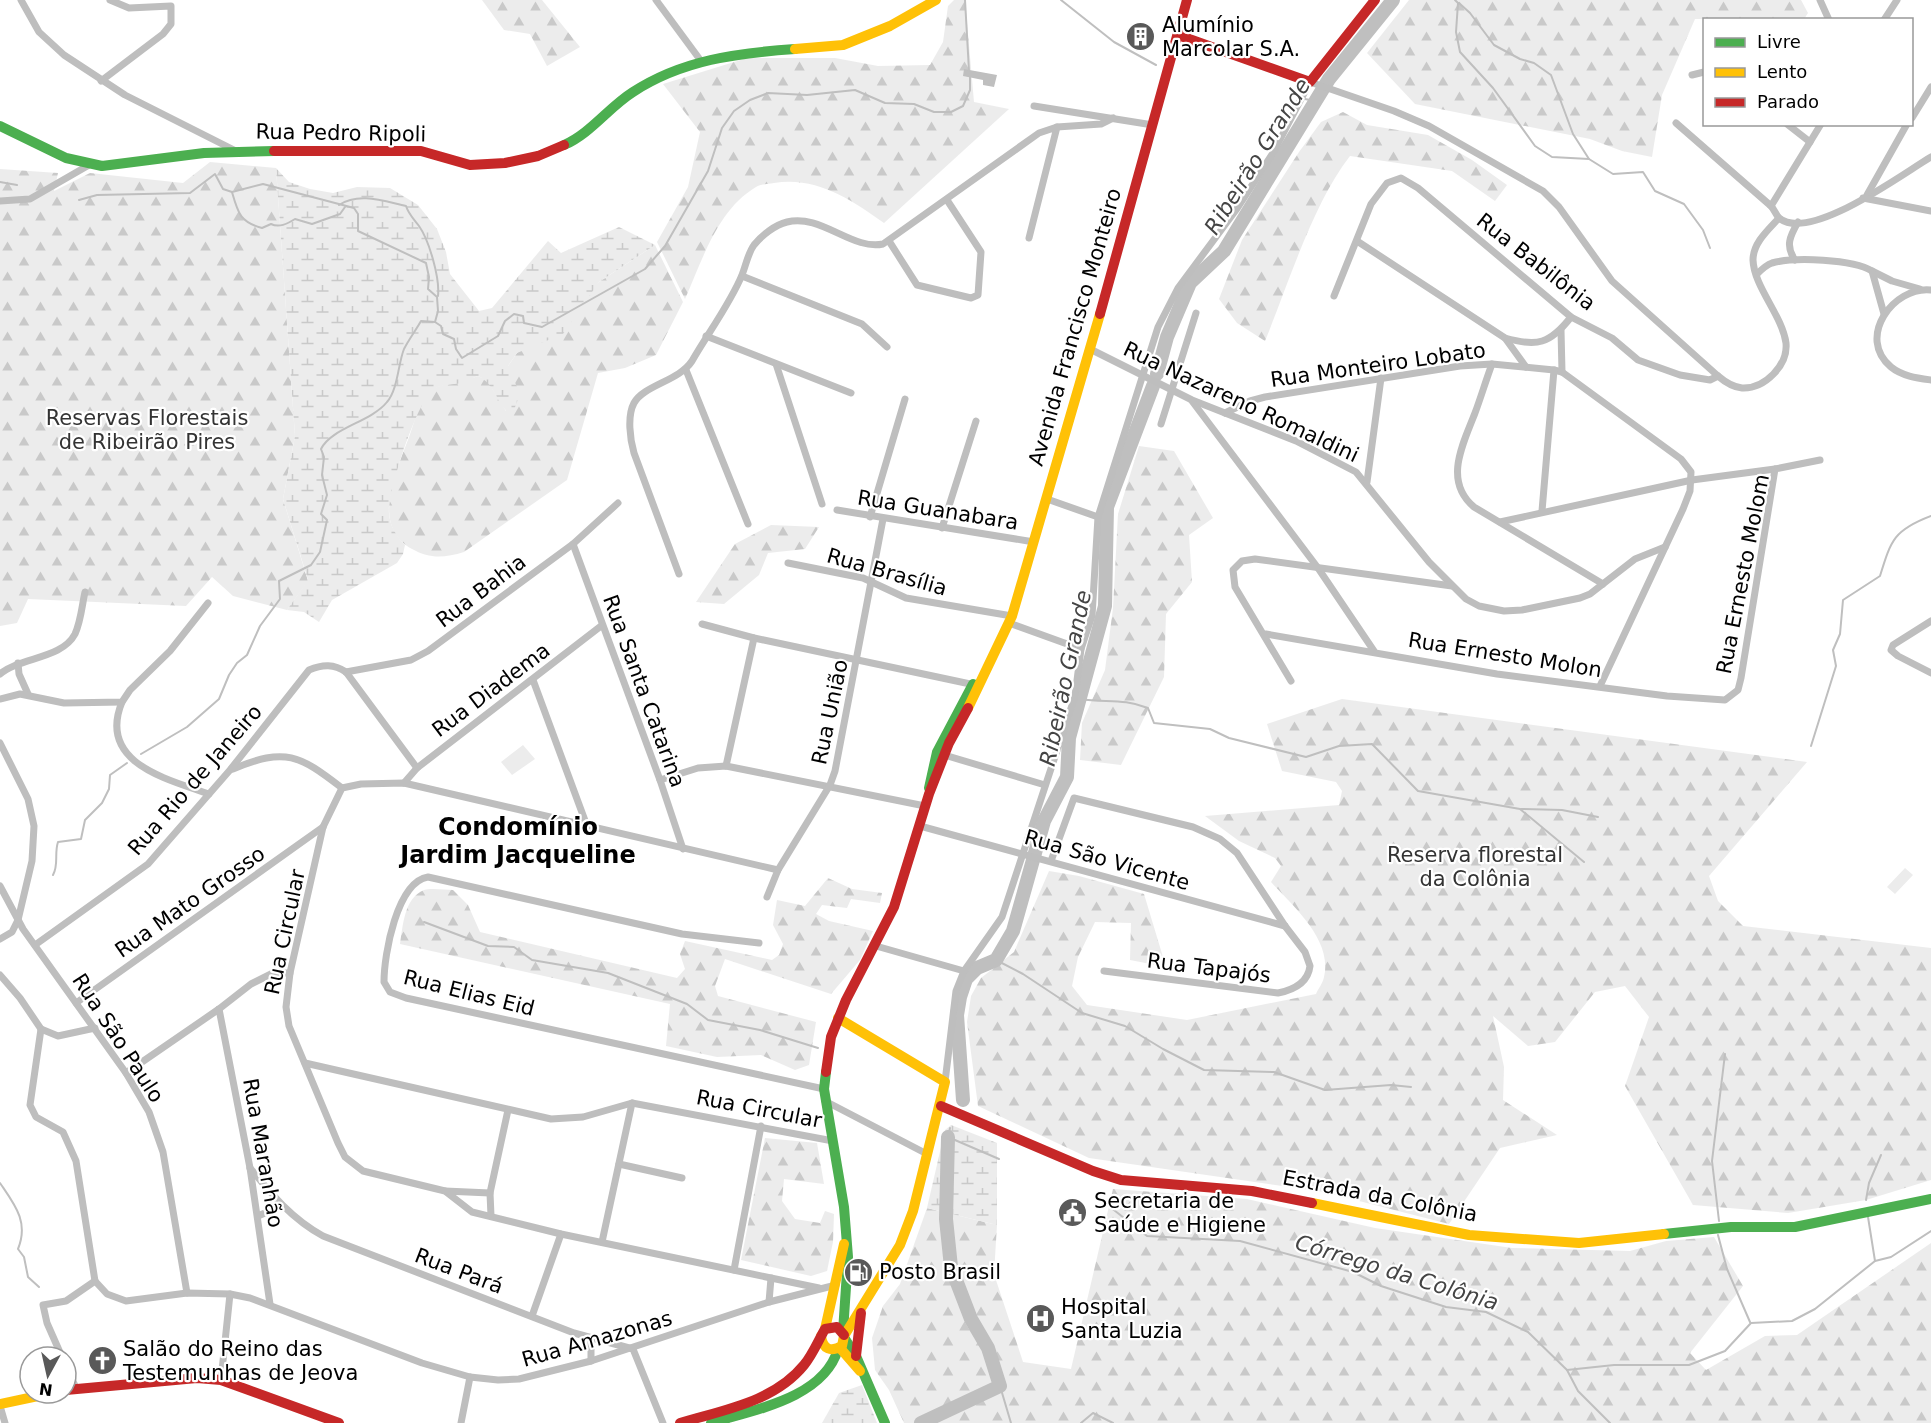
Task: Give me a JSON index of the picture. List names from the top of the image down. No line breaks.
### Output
{"streets":{"street":["Rua Pedro Ripoli","Rua Babilônia","Avenida Francisco Monteiro","Rua Monteiro Lobato","Rua Nazareno Romaldini","Rua Guanabara","Rua Brasília","Rua Ernesto Molom","Rua Bahia","Rua Ernesto Molon","Rua Diadema","Rua Santa Catarina","Rua União","Rua Rio de Janeiro","Rua São Vicente","Rua Mato Grosso","Rua Circular","Rua Tapajós","Rua Elias Eid","Rua São Paulo","Rua Maranhão","Estrada da Colônia","Rua Pará","Rua Amazonas"]},"crossings":[["Avenida Francisco Monteiro","Rua Nazareno Romaldini"],["Avenida Francisco Monteiro","Rua Guanabara"],["Avenida Francisco Monteiro","Rua Brasília"],["Avenida Francisco Monteiro","Rua São Vicente"],["Avenida Francisco Monteiro","Rua Circular"],["Avenida Francisco Monteiro","Rua Elias Eid"],["Avenida Francisco Monteiro","Rua Amazonas"],["Rua Monteiro Lobato","Rua Nazareno Romaldini"],["Rua Guanabara","Rua União"],["Rua Brasília","Rua União"],["Rua Ernesto Molom","Rua Ernesto Molon"],["Rua Bahia","Rua Santa Catarina"],["Rua Bahia","Rua Rio de Janeiro"],["Rua Diadema","Rua Santa Catarina"],["Rua Rio de Janeiro","Rua São Paulo"],["Rua São Vicente","Rua Tapajós"],["Rua Mato Grosso","Rua Circular"],["Rua Mato Grosso","Rua São Paulo"],["Rua São Paulo","Rua Amazonas"],["Rua Maranhão","Rua Pará"],["Rua Maranhão","Rua Amazonas"],["Rua Pará","Rua Amazonas"]],"districts":["Condomínio Jardim Jacqueline"],"water":["Ribeirão Grande","Córrego da Colônia"],"parks":["Reservas Florestais de Ribeirão Pires","Reserva florestal da Colônia"],"places":{"building":["Alumínio Marcolar S.A."],"public building":["Secretaria de Saúde e Higiene"],"fuel station":["Posto Brasil"],"hospital":["Hospital Santa Luzia"],"church":["Salão do Reino das Testemunhas de Jeova"]},"legend":["Livre","Lento","Parado"],"north":"bottom"}
